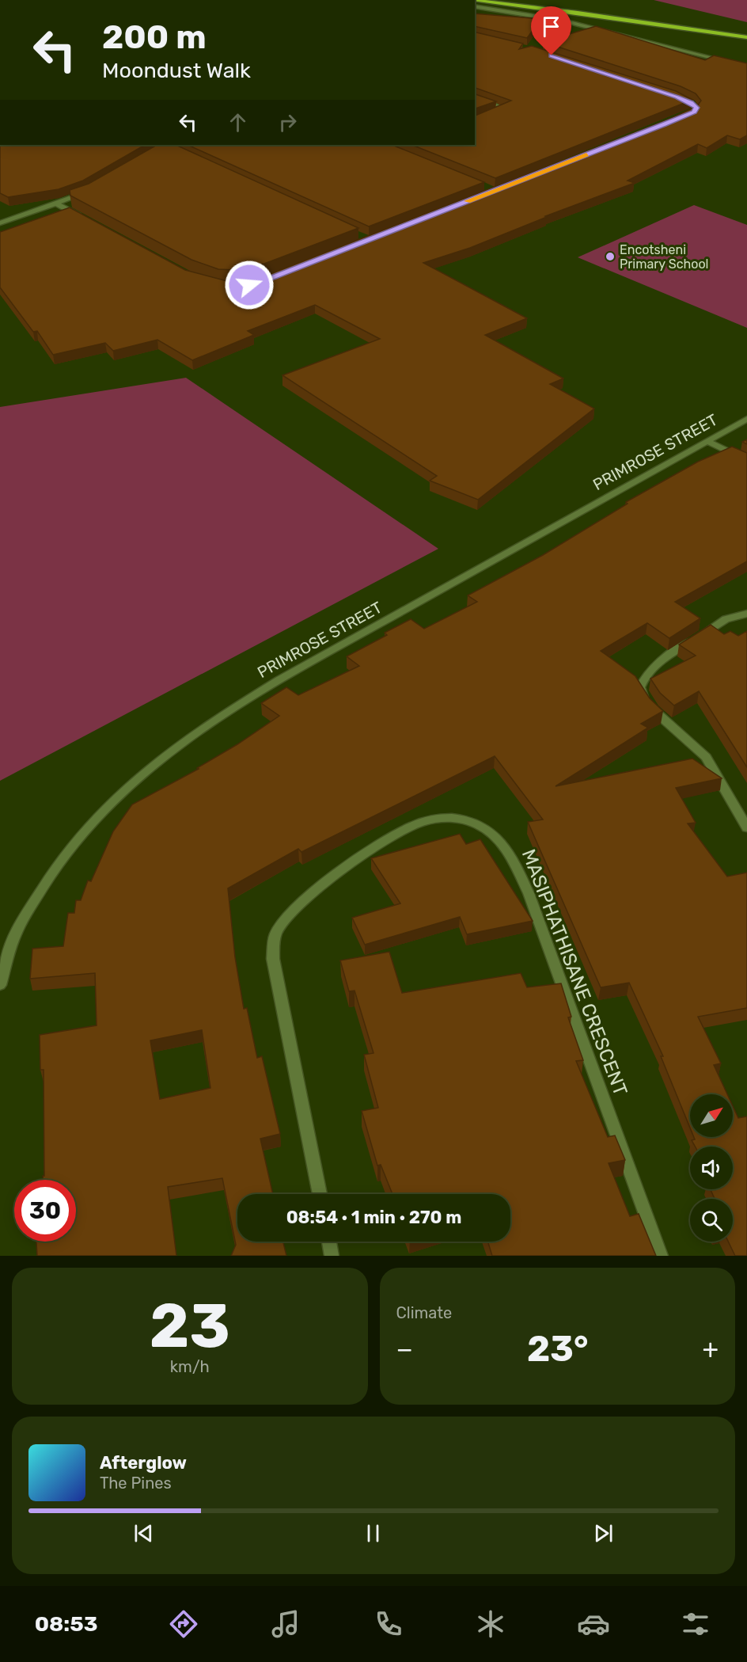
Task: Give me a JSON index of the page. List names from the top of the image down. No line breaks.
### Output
{"streets":{"street":["PRIMROSE STREET","MASIPHATHISANE CRESCENT"]},"places":["Encotsheni Primary School"],"north":"top right","page":{"turn":["200 m","Moondust Walk"],"limit":"30","trip":"08:54 · 1 min · 270 m","tile":[["23","km/h"],"Climate"],"heat":["−","23°","+"],"song":["Afterglow","The Pines"],"tabs":"08:53"}}
